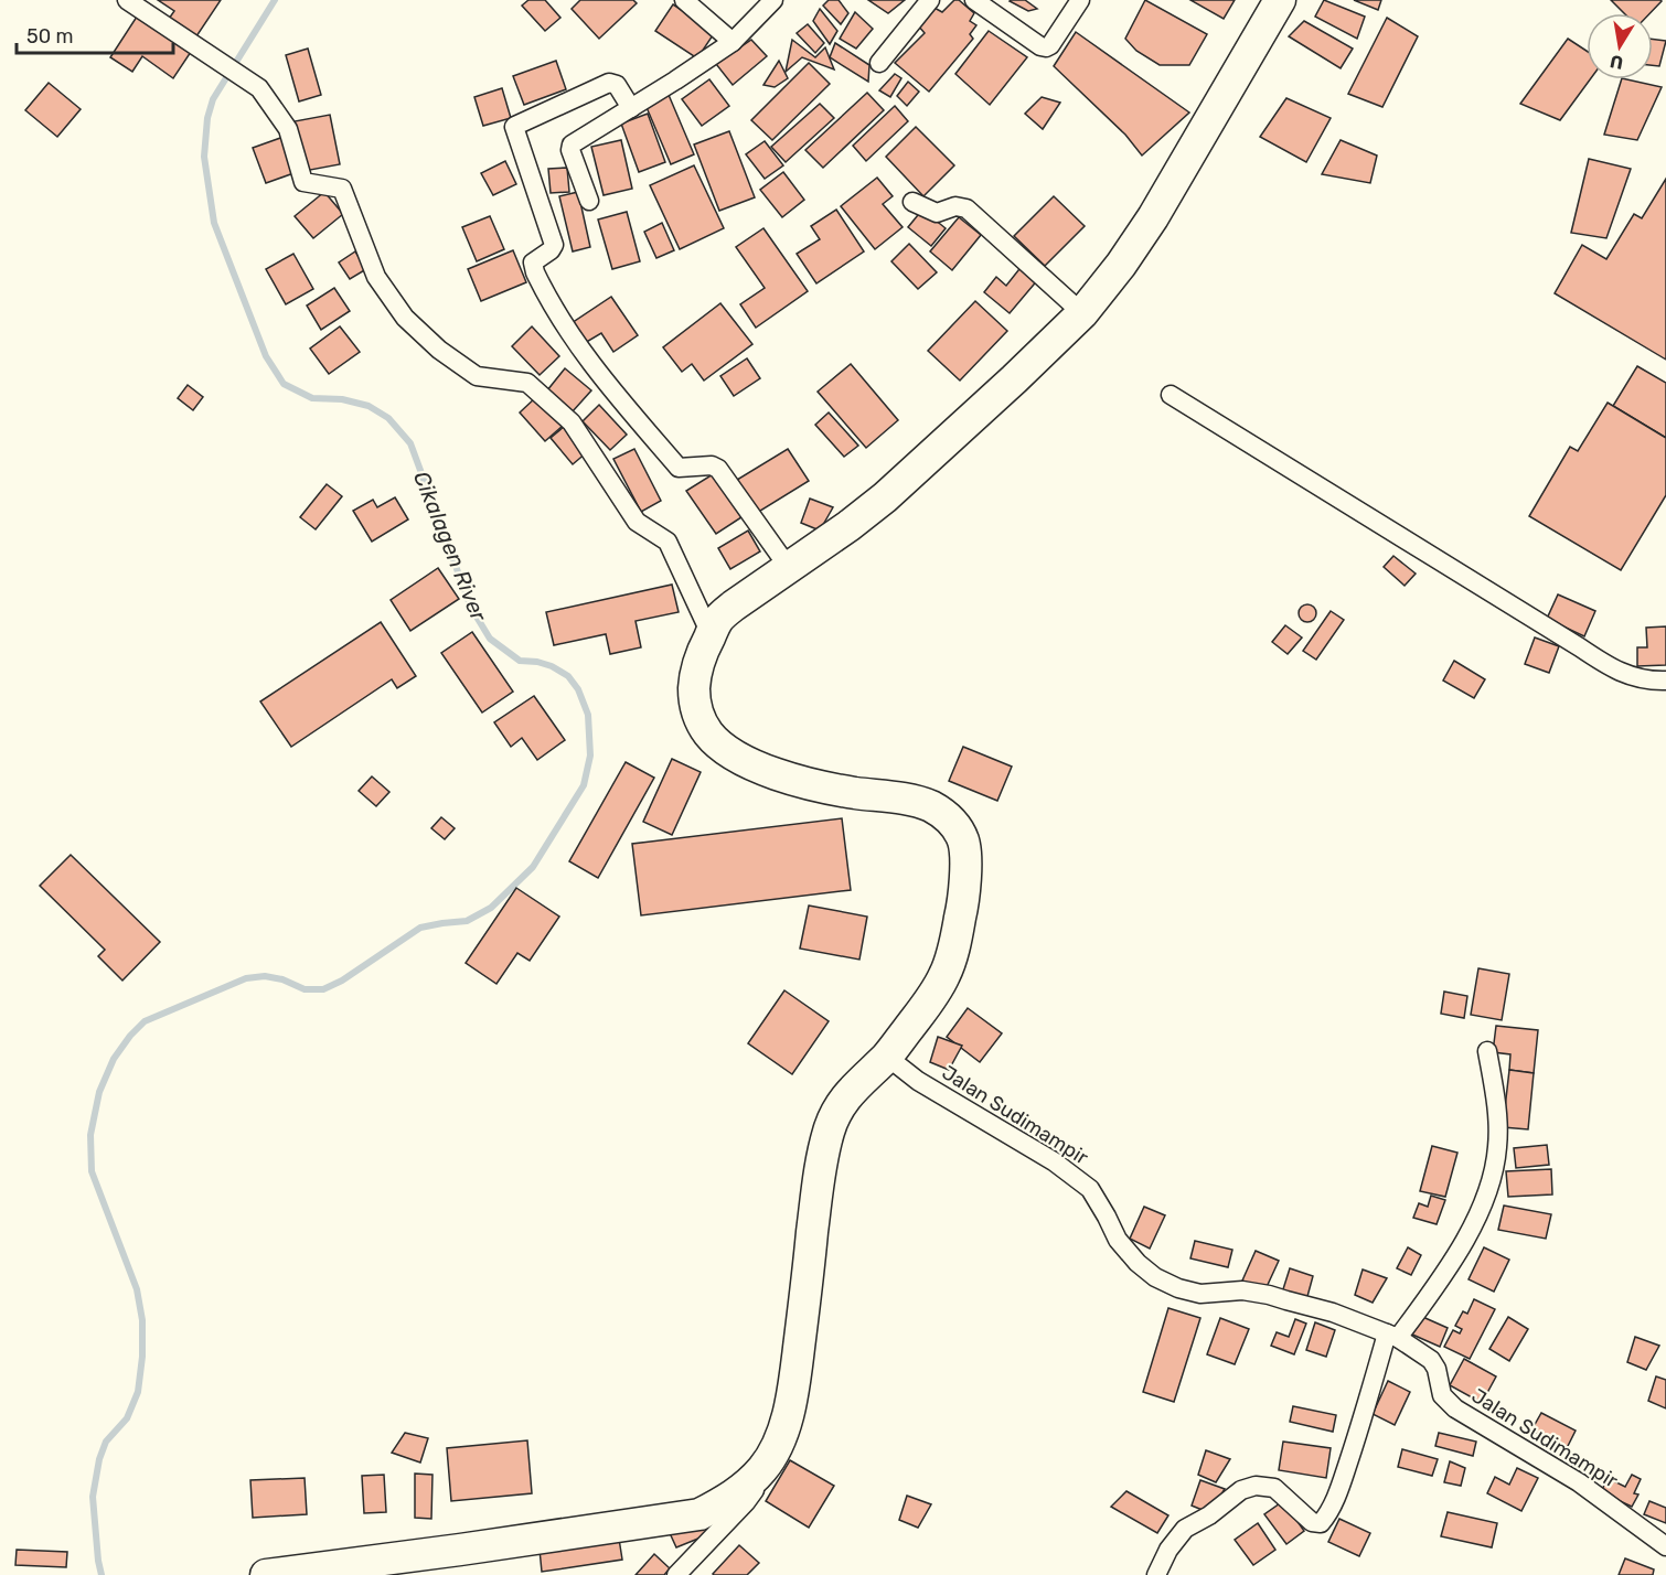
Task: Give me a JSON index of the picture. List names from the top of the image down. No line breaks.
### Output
{"streets":{"street":["Jalan Sudimampir"]},"water":["Cikalagen River"],"scale_bar":"50 m","north":"bottom"}
